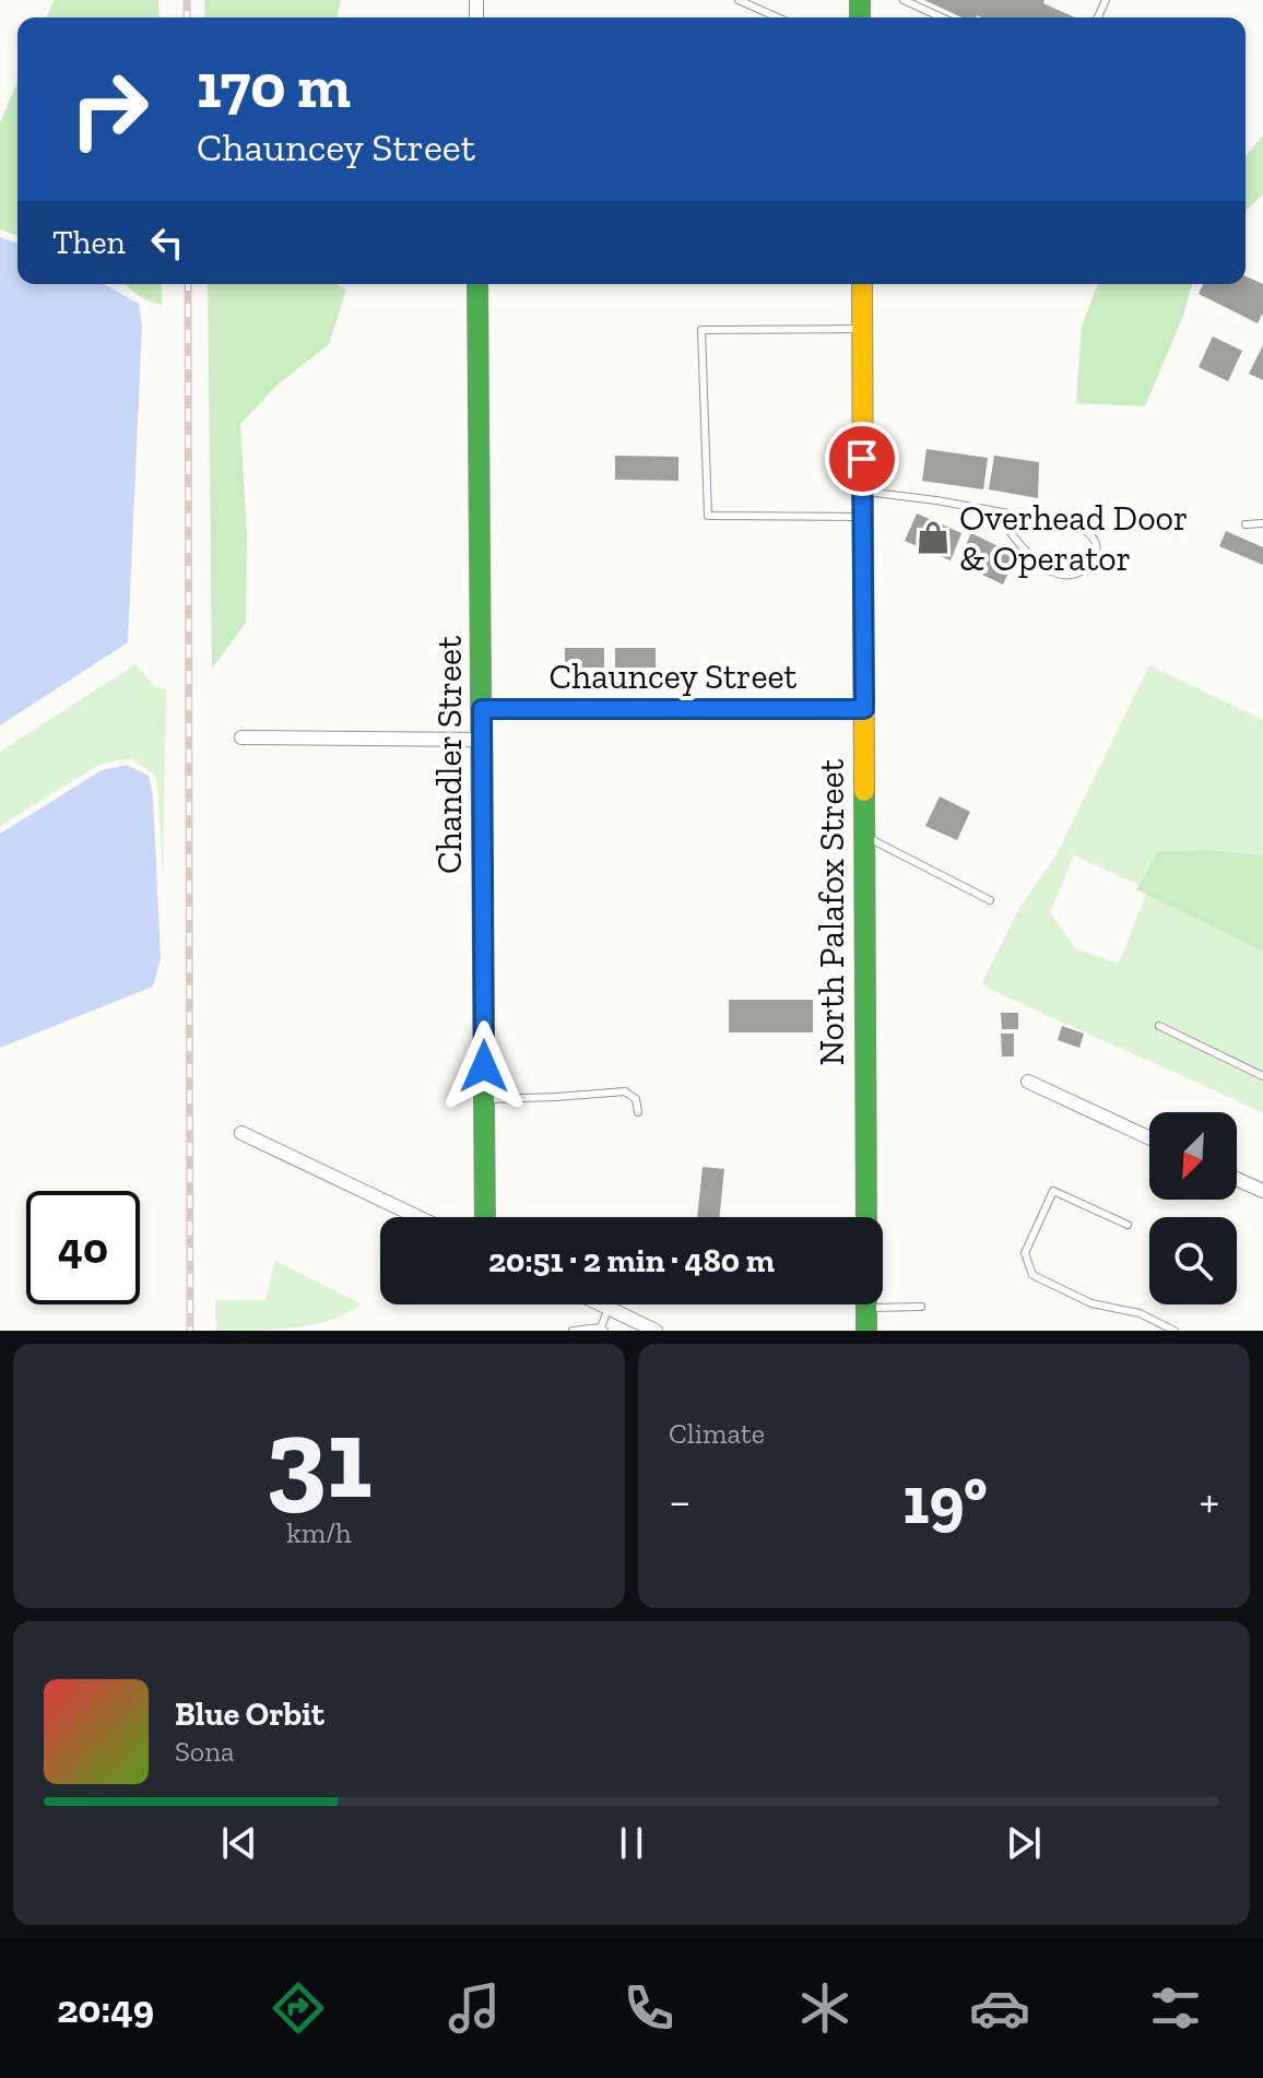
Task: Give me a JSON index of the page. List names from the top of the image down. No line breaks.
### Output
{"streets":{"street":["Chauncey Street","Chandler Street","North Palafox Street"]},"crossings":[["Chauncey Street","Chandler Street"],["Chauncey Street","North Palafox Street"]],"places":{"shop":["Overhead Door & Operator"]},"north":"bottom left","page":{"turn":["170 m","Chauncey Street"],"then":"Then","limit":"40","trip":"20:51 · 2 min · 480 m","tile":[["31","km/h"],"Climate"],"heat":["−","19°","+"],"song":["Blue Orbit","Sona"],"tabs":"20:49"}}
